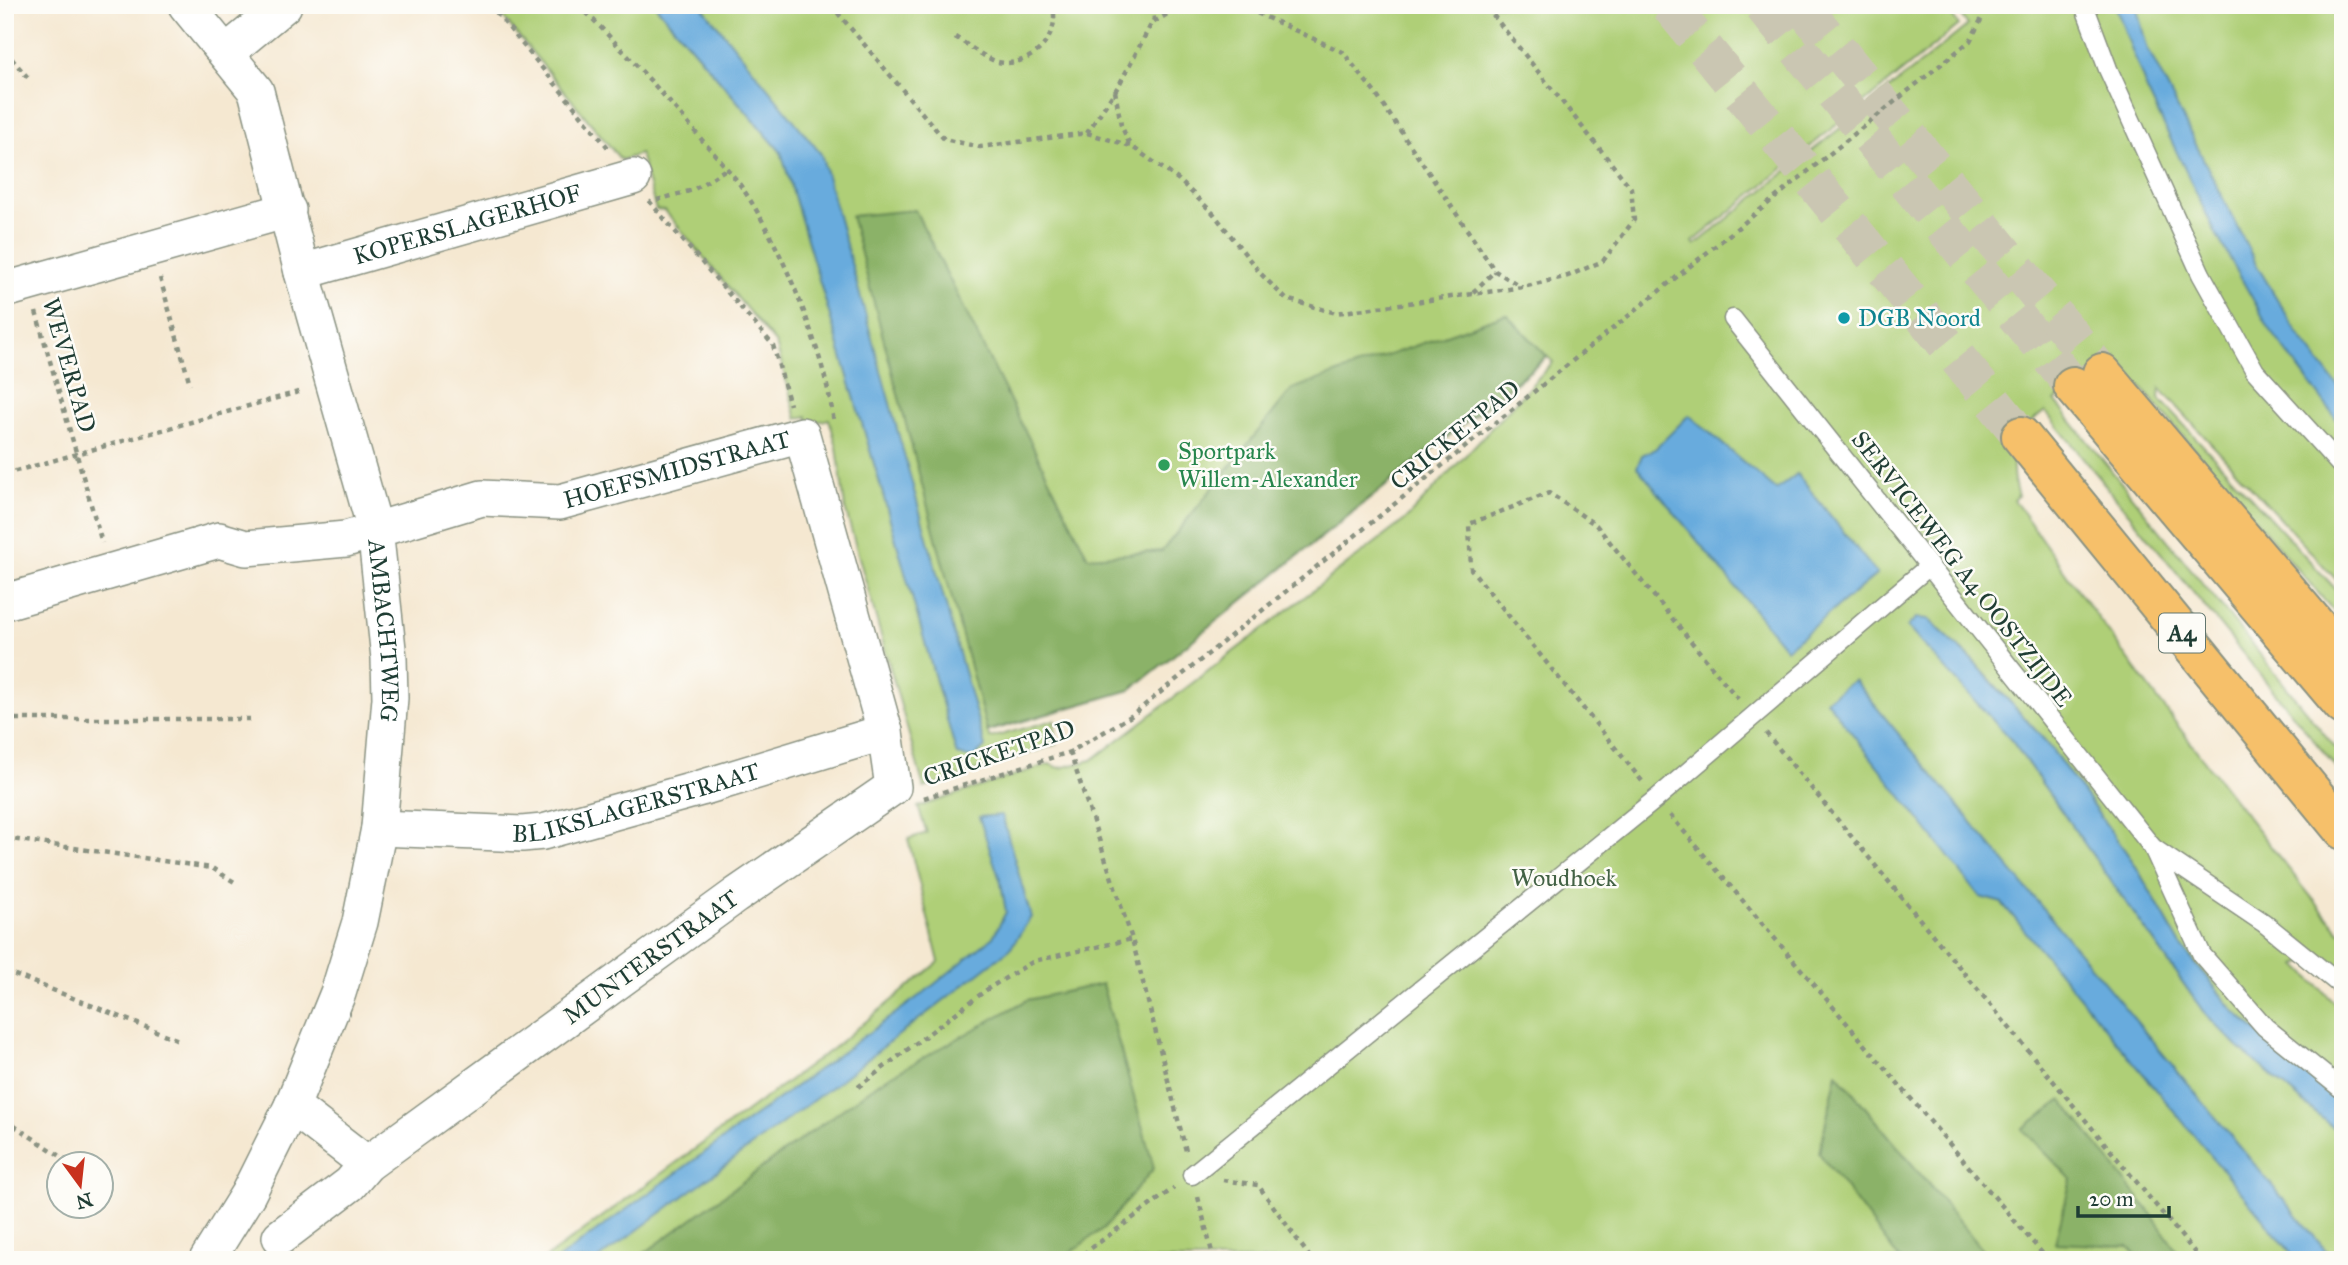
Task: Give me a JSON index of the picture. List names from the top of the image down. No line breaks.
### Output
{"streets":{"highway":["A4"],"street":["KOPERSLAGERHOF","HOEFSMIDSTRAAT","AMBACHTWEG","BLIKSLAGERSTRAAT","MUNTERSTRAAT"],"lane":["SERVICEWEG A4 OOSTZIJDE"],"path":["WEVERPAD","CRICKETPAD"]},"crossings":[["KOPERSLAGERHOF","AMBACHTWEG"],["WEVERPAD","HOEFSMIDSTRAAT"],["CRICKETPAD","MUNTERSTRAAT"],["HOEFSMIDSTRAAT","AMBACHTWEG"],["HOEFSMIDSTRAAT","BLIKSLAGERSTRAAT"],["AMBACHTWEG","BLIKSLAGERSTRAAT"]],"parks":["Woudhoek"],"places":["DGB Noord","Sportpark Willem-Alexander"],"scale_bar":"20 m","north":"bottom"}
